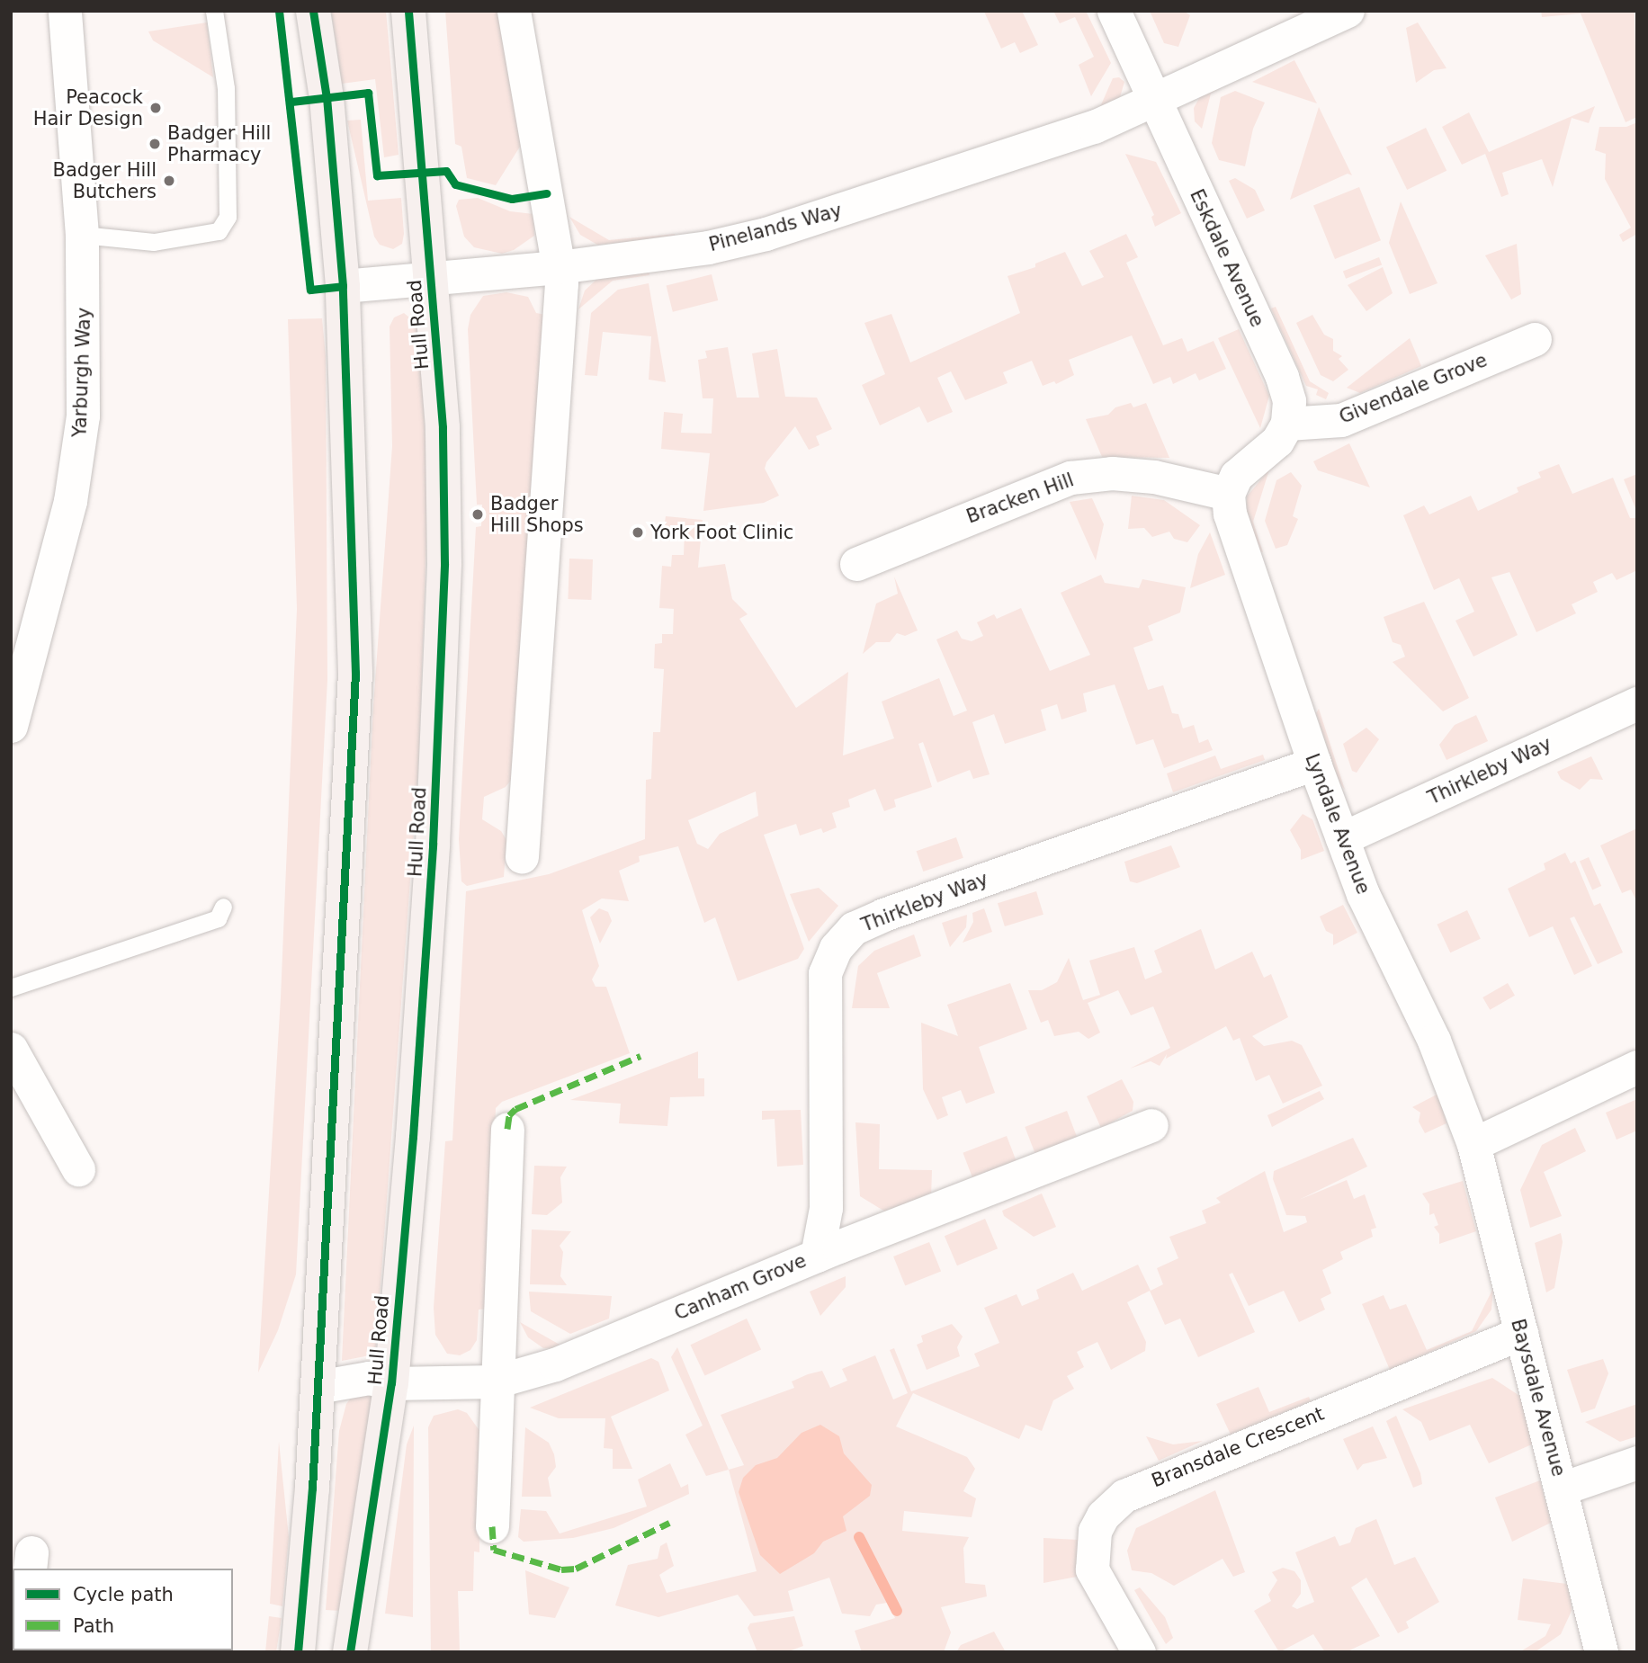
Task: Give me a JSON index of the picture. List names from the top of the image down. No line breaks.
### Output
{"streets":{"main road":["Hull Road"],"street":["Pinelands Way","Eskdale Avenue","Yarburgh Way","Givendale Grove","Bracken Hill","Thirkleby Way","Lyndale Avenue","Canham Grove","Baysdale Avenue","Bransdale Crescent"]},"crossings":[["Pinelands Way","Eskdale Avenue"],["Pinelands Way","Hull Road"],["Eskdale Avenue","Givendale Grove"],["Hull Road","Canham Grove"],["Bracken Hill","Lyndale Avenue"],["Thirkleby Way","Lyndale Avenue"],["Thirkleby Way","Canham Grove"],["Lyndale Avenue","Baysdale Avenue"],["Baysdale Avenue","Bransdale Crescent"]],"places":["Peacock Hair Design","Badger Hill Pharmacy","Badger Hill Butchers","Badger Hill Shops","York Foot Clinic"],"legend":["Cycle path","Path"]}
